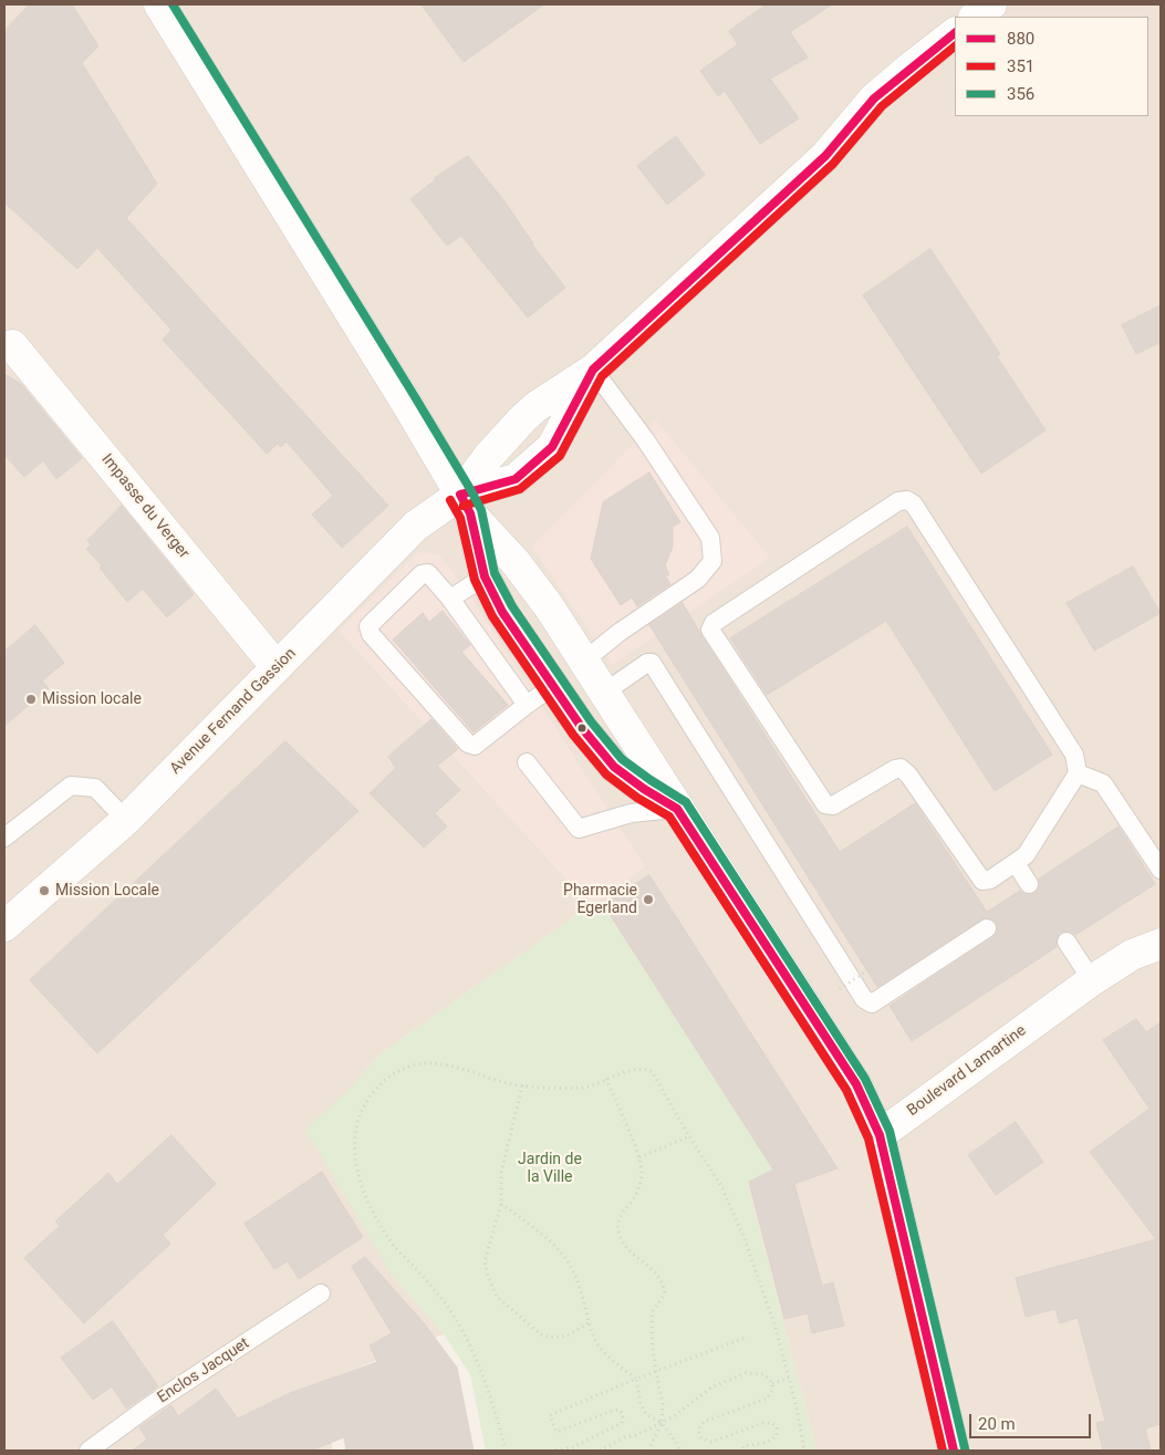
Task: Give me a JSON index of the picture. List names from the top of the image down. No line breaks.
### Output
{"streets":{"street":["Impasse du Verger","Avenue Fernand Gassion","Boulevard Lamartine"],"lane":["Enclos Jacquet"]},"crossings":[["Impasse du Verger","Avenue Fernand Gassion"]],"parks":["Jardin de la Ville"],"places":["Mission locale","Mission Locale","Pharmacie Egerland"],"lines":["transit line 356","transit line 880","transit line 351"],"legend":["880","351","356"],"scale_bar":"20 m"}
